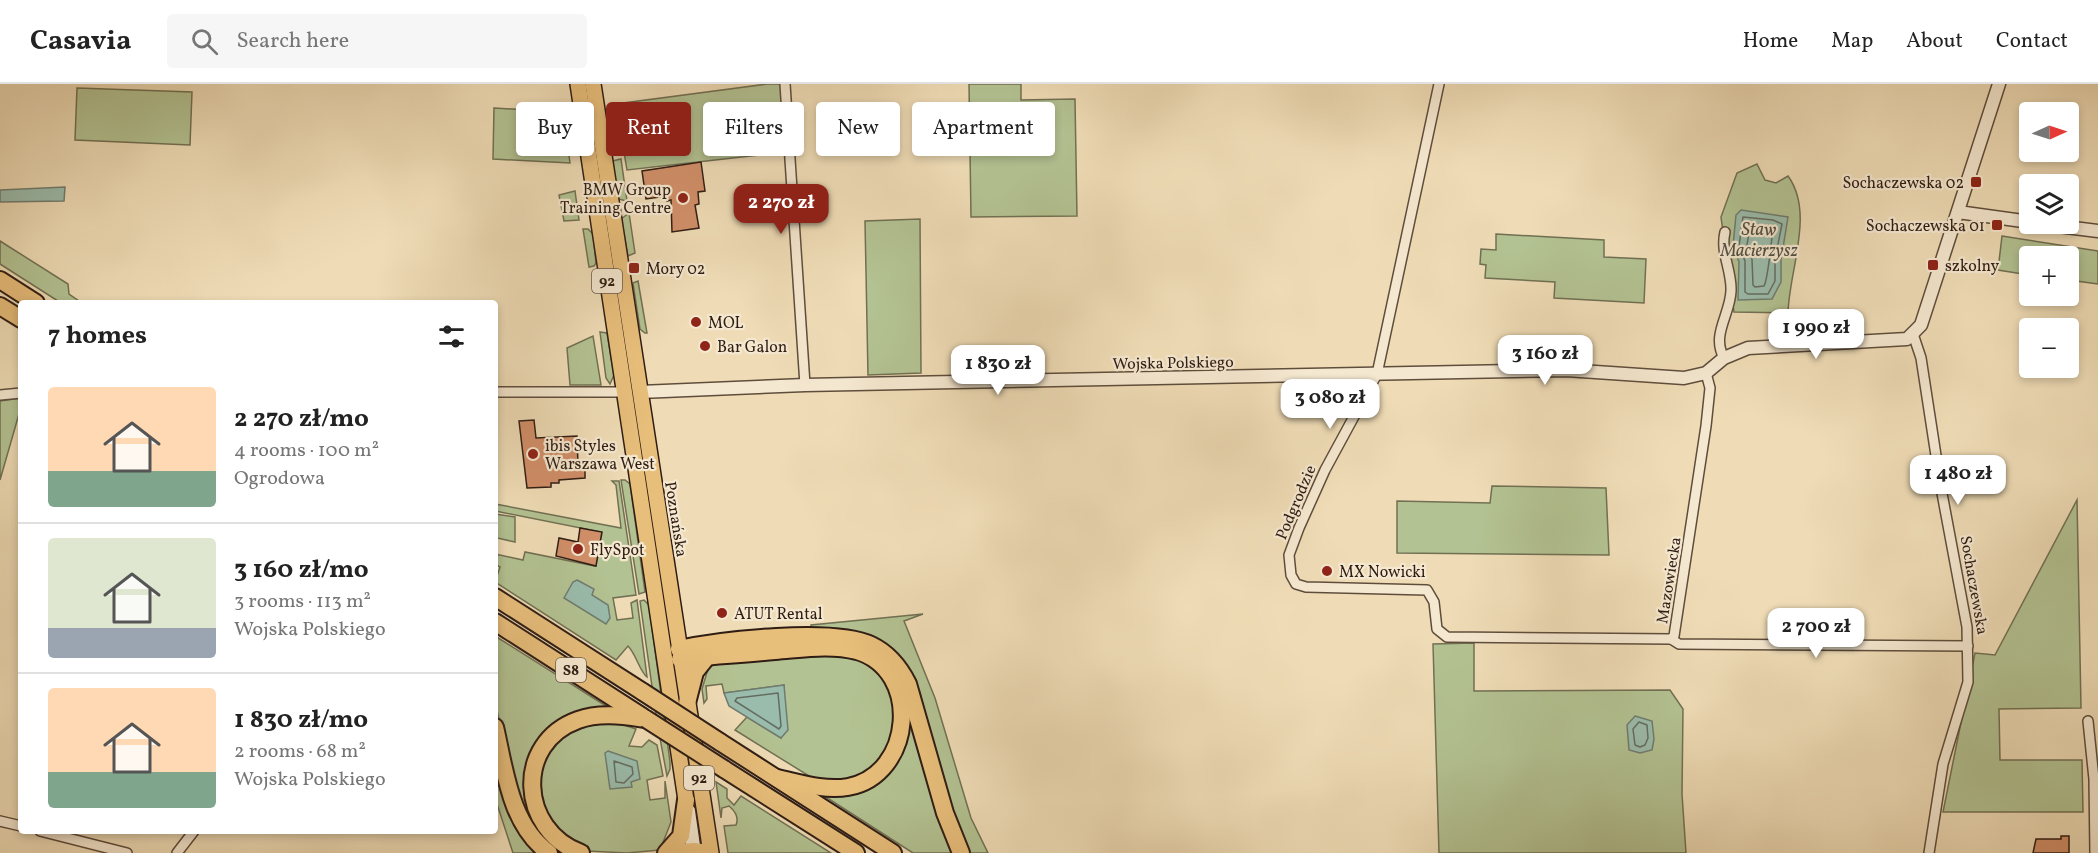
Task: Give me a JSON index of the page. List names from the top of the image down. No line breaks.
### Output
{"streets":{"highway":["S8"],"main road":["92","Poznańska"],"street":["Wojska Polskiego","Podgrodzie","Mazowiecka","Sochaczewska"]},"crossings":[["Wojska Polskiego","Podgrodzie"],["Wojska Polskiego","Poznańska"],["Wojska Polskiego","Mazowiecka"],["Podgrodzie","Mazowiecka"]],"water":["Staw Macierzysz"],"places":{"transit":["Sochaczewska 02","Sochaczewska 01","szkolny","Mory 02"],"other":["BMW Group Training Centre","MOL","Bar Galon","ibis Styles Warszawa West","FlySpot","MX Nowicki","ATUT Rental"]},"north":"right","page":{"header":"Casavia","search":"Search here","nav":["Home","Map","About","Contact"],"map_buttons":["+","−"],"chip":["Buy","Rent","Filters","New","Apartment"],"price":["2 270 zł","1 990 zł","3 160 zł","1 830 zł","3 080 zł","1 480 zł","2 700 zł"],"heading":"7 homes","list":[{"name":"2 270 zł/mo","note":"4 rooms · 100 m² · Ogrodowa"},{"name":"3 160 zł/mo","note":"3 rooms · 113 m² · Wojska Polskiego"},{"name":"1 830 zł/mo","note":"2 rooms · 68 m² · Wojska Polskiego"}]}}
